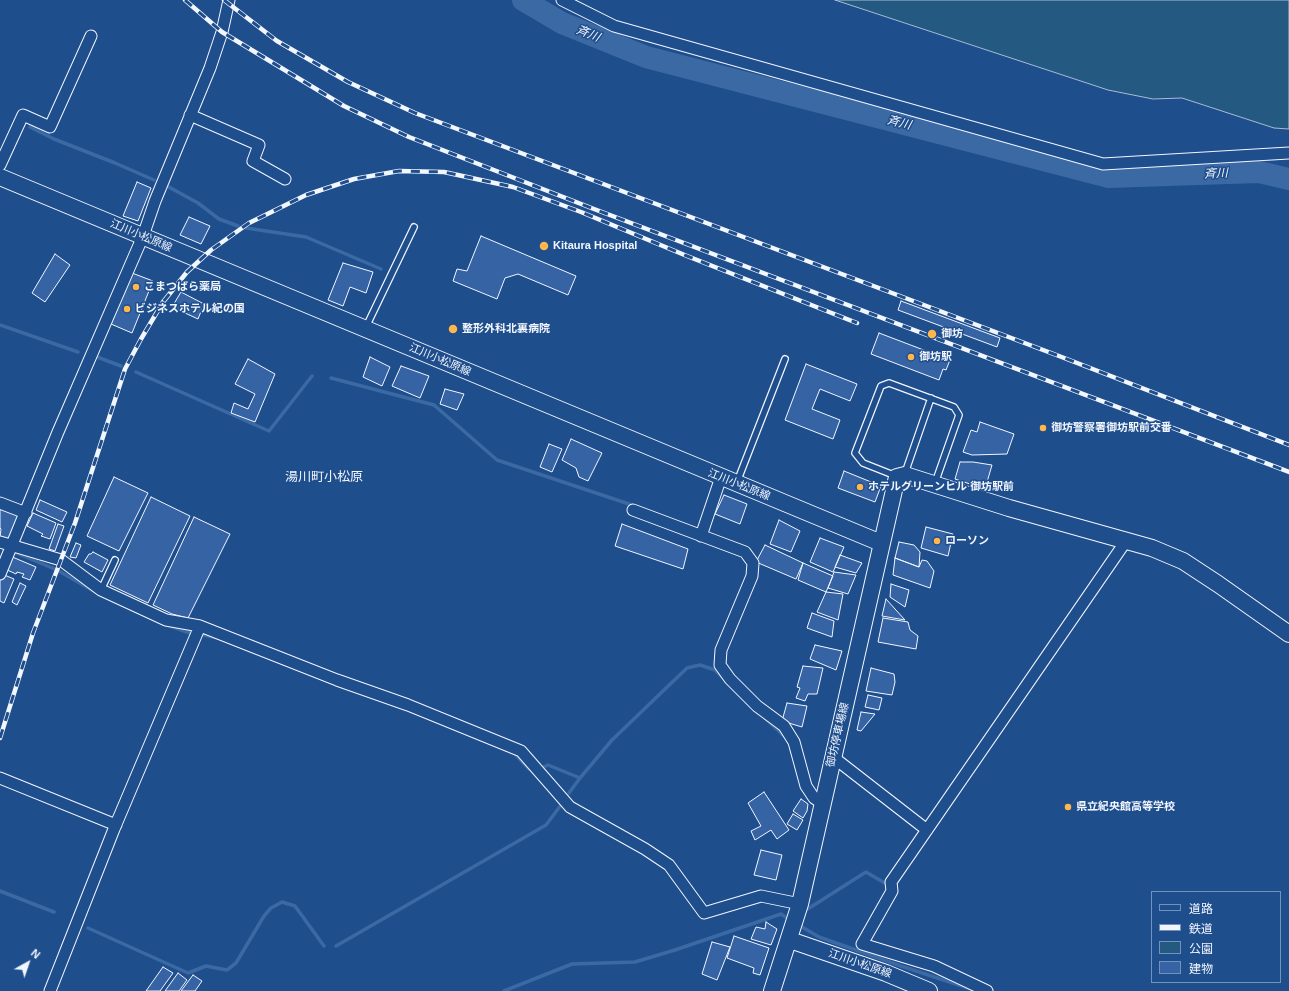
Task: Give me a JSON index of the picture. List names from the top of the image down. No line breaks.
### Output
{"streets":{"main road":["江川小松原線","御坊停車場線"]},"crossings":[["江川小松原線","御坊停車場線"]],"districts":["湯川町小松原"],"water":["斉川"],"places":["Kitaura Hospital","こまつばら薬局","ビジネスホテル紀の国","整形外科北裏病院","御坊","御坊駅","御坊警察署御坊駅前交番","ホテルグリーンヒル 御坊駅前","ローソン","県立紀央館高等学校"],"legend":["道路","鉄道","公園","建物"],"north":"top right"}
